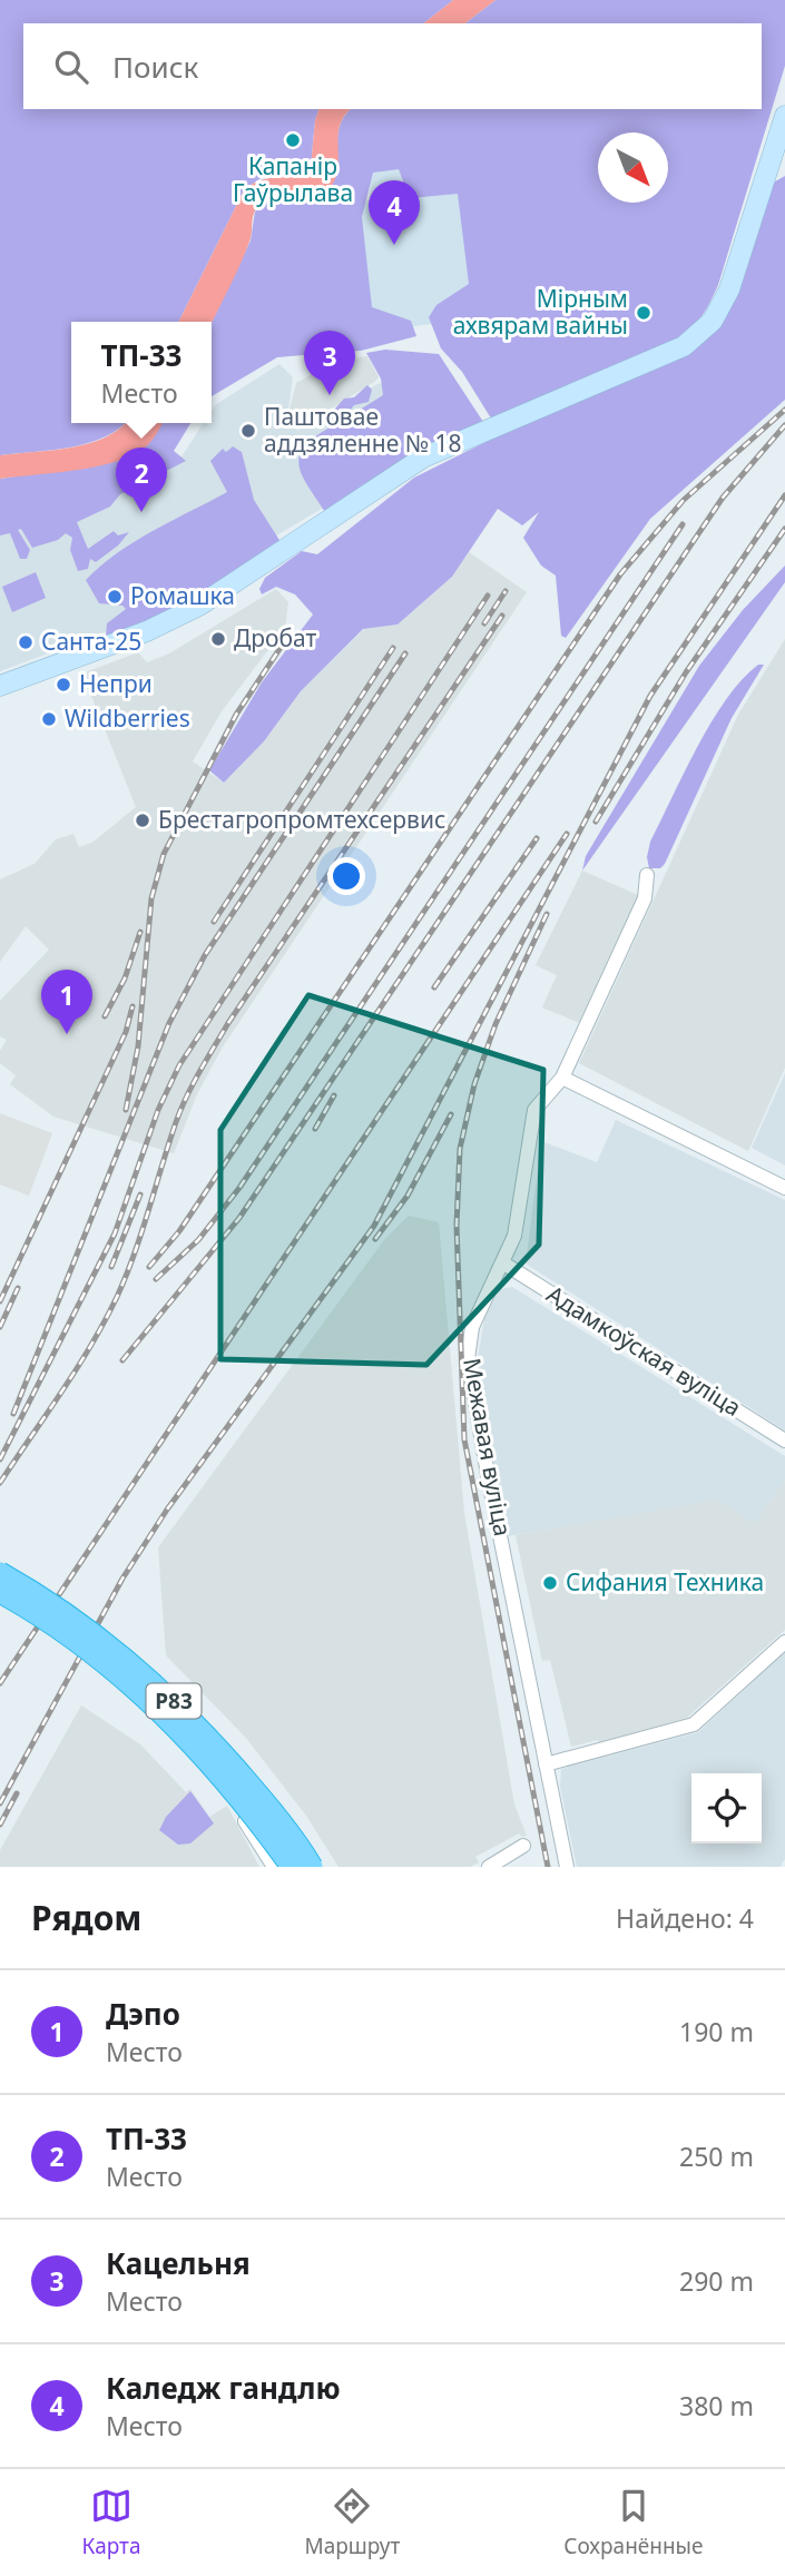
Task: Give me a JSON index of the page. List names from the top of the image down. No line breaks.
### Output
{"streets":{"highway":["Р83"],"street":["Адамкоўская вуліца","Межавая вуліца"]},"crossings":[["Адамкоўская вуліца","Межавая вуліца"]],"places":["Капанір Гаўрылава","Мірным ахвярам вайны","Паштовае аддзяленне № 18","Ромашка","Дробат","Санта-25","Непри","Wildberries","Брестагропромтехсервис","Сифания Техника"],"north":"bottom right","page":{"search":"Поиск","pins":["4","3","2","1"],"popup":["ТП-33","Место"],"heading":["Рядом","Найдено: 4"],"list":[{"mark":"1","name":"Дэпо","note":"Место","value":"190 m"},{"mark":"2","name":"ТП-33","note":"Место","value":"250 m"},{"mark":"3","name":"Кацельня","note":"Место","value":"290 m"},{"mark":"4","name":"Каледж гандлю","note":"Место","value":"380 m"}],"nav":["Карта","Маршрут","Сохранённые"]}}
